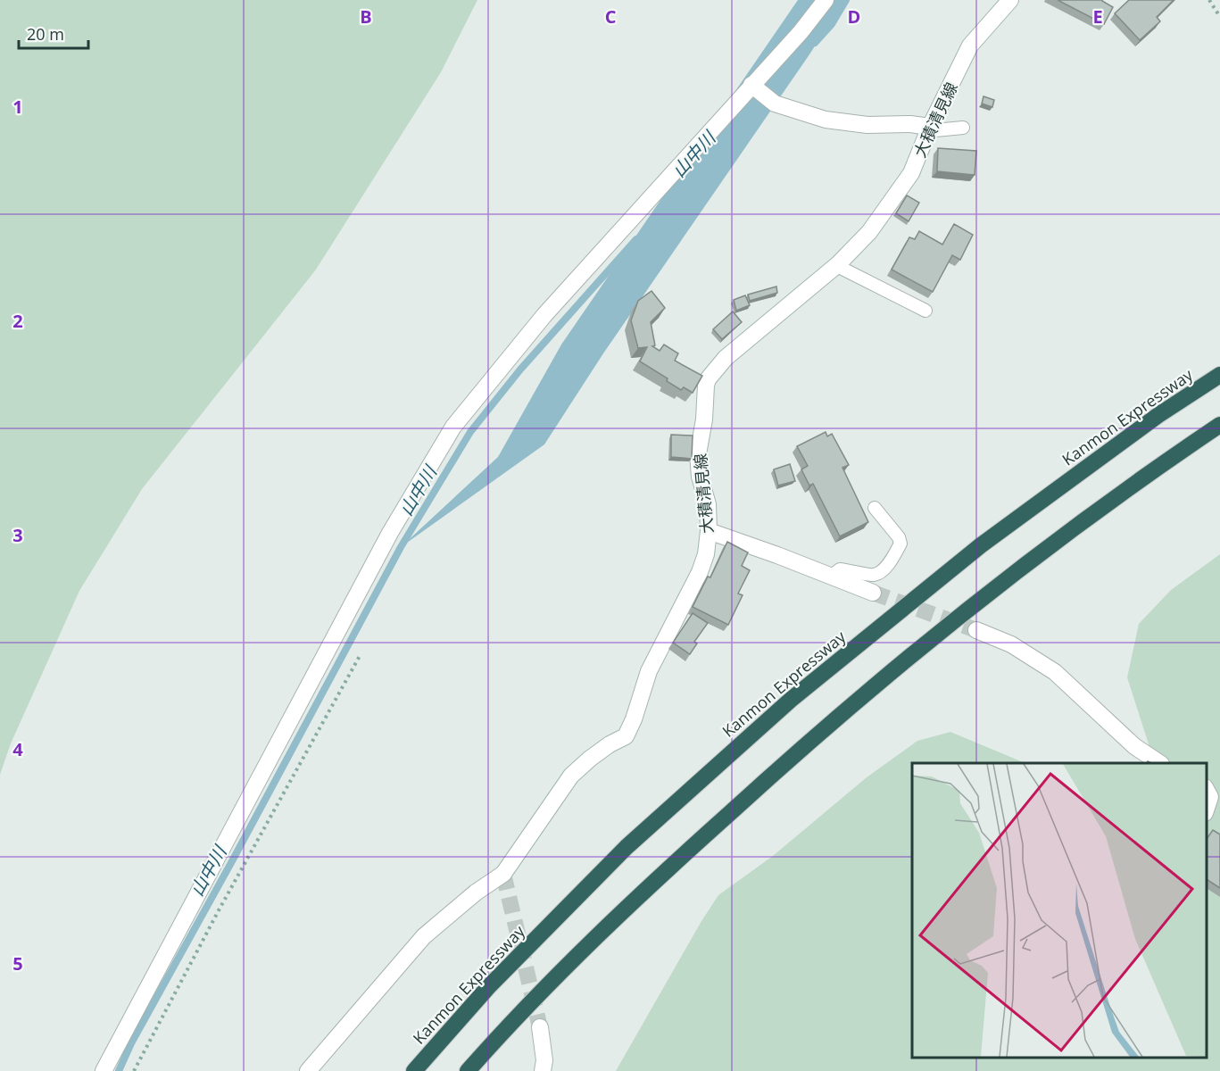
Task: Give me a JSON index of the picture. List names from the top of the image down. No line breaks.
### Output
{"streets":{"highway":["Kanmon Expressway"],"street":["大積清見線"]},"water":["山中川"],"scale_bar":"20 m","grid":{"columns":["B","C","D","E"],"rows":["1","2","3","4","5"]}}
